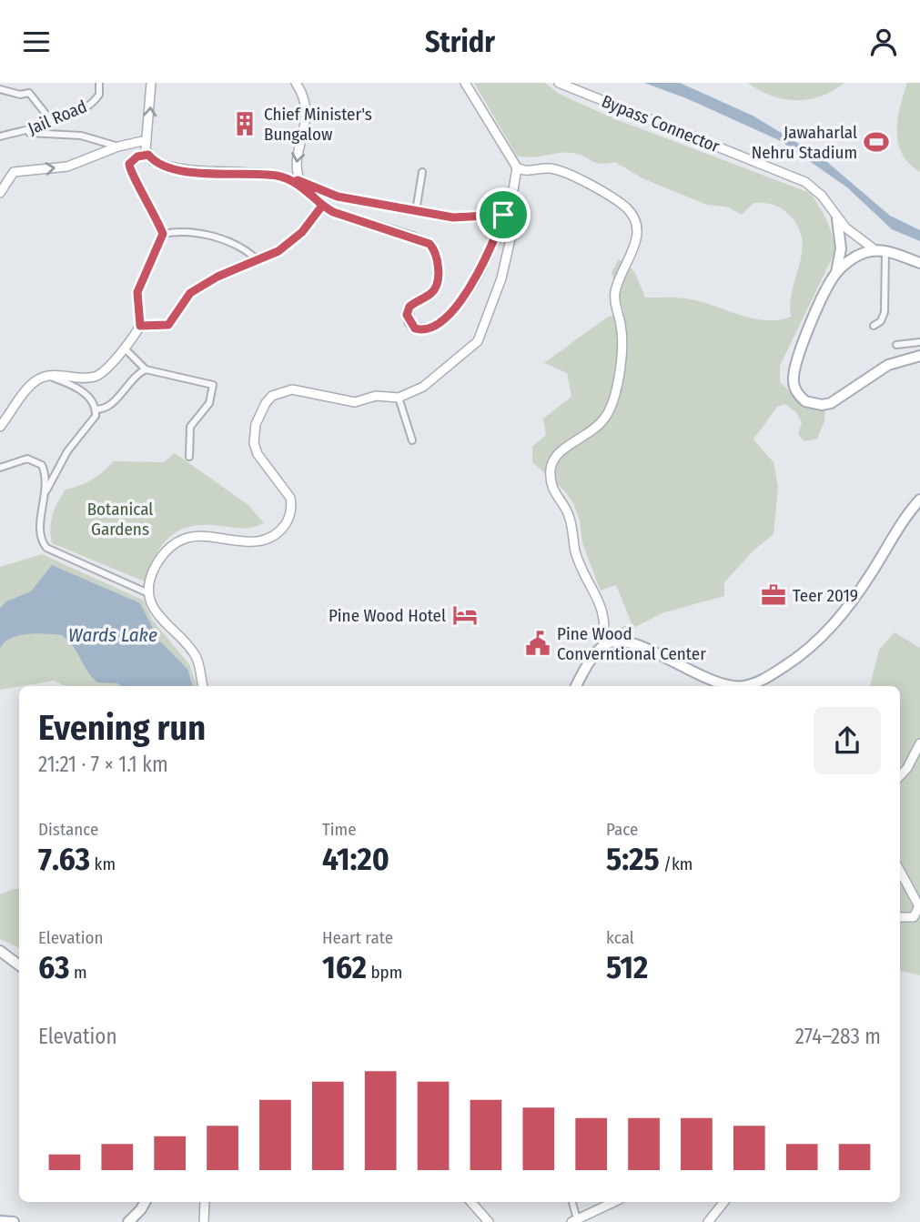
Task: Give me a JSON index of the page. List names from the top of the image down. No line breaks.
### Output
{"streets":{"main road":["Bypass Connector"],"street":["Jail Road"]},"water":["Wards Lake"],"parks":["Botanical Gardens"],"places":{"building":["Chief Minister's Bungalow"],"sports":["Jawaharlal Nehru Stadium"],"office":["Teer 2019"],"hotel":["Pine Wood Hotel"],"public building":["Pine Wood Converntional Center"]},"page":{"header":"Stridr","heading":["Evening run","21:21 · 7 × 1.1 km"],"stats":[["Distance","7.63 km"],["Time","41:20"],["Pace","5:25 /km"],["Elevation","63 m"],["Heart rate","162 bpm"],["kcal","512"]],"chart":["Elevation","274–283 m"]}}
